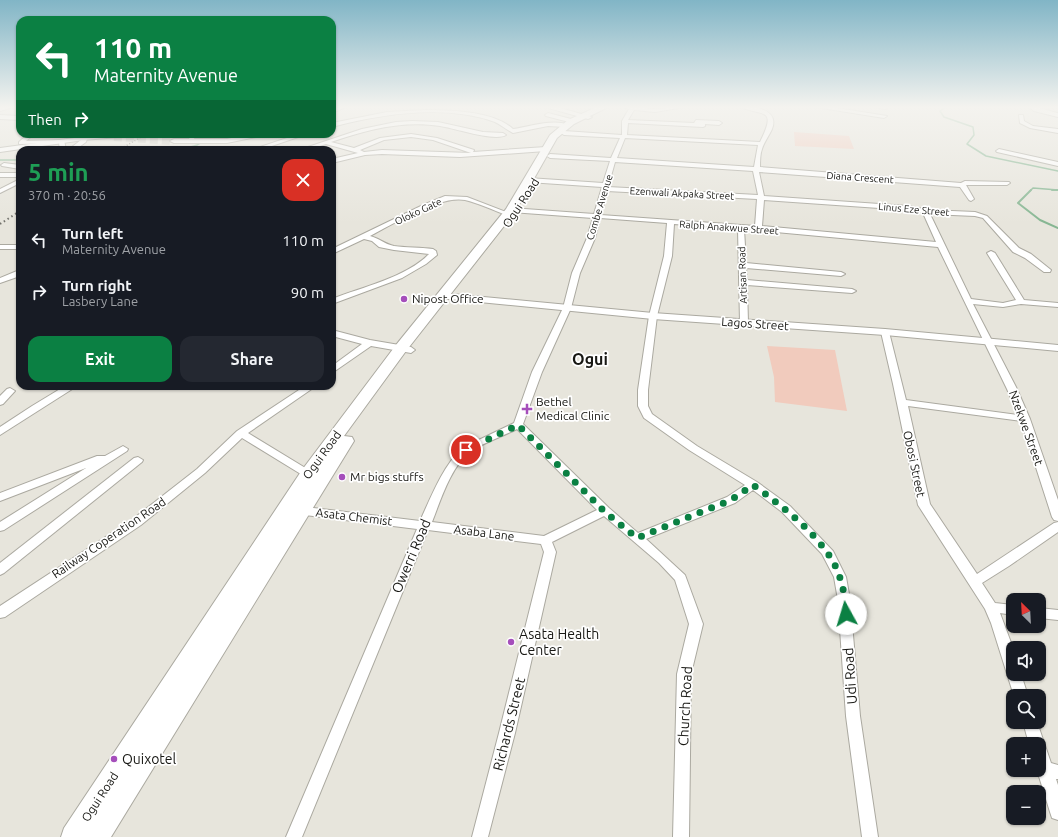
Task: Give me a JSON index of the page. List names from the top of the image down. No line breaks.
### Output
{"streets":{"main road":["Ogui Road"],"street":["Diana Crescent","Ezenwali Akpaka Street","Combe Avenue","Linus Eze Street","Oloko Gate","Ralph Anakwue Street","Artisan Road","Lagos Street","Nzekwe Street","Obosi Street","Asata Chemist","Asaba Lane","Railway Coperation Road","Owerri Road","Udi Road","Church Road","Richards Street"]},"crossings":[["Diana Crescent","Ogui Road"],["Diana Crescent","Combe Avenue"],["Ezenwali Akpaka Street","Ogui Road"],["Ezenwali Akpaka Street","Combe Avenue"],["Ezenwali Akpaka Street","Linus Eze Street"],["Ogui Road","Oloko Gate"],["Ogui Road","Ralph Anakwue Street"],["Ogui Road","Lagos Street"],["Ogui Road","Asata Chemist"],["Combe Avenue","Ralph Anakwue Street"],["Combe Avenue","Lagos Street"],["Linus Eze Street","Nzekwe Street"],["Oloko Gate","Ralph Anakwue Street"],["Ralph Anakwue Street","Artisan Road"],["Ralph Anakwue Street","Nzekwe Street"],["Artisan Road","Lagos Street"],["Lagos Street","Nzekwe Street"],["Lagos Street","Obosi Street"],["Lagos Street","Udi Road"],["Asata Chemist","Asaba Lane"],["Asata Chemist","Owerri Road"],["Asaba Lane","Owerri Road"],["Asaba Lane","Richards Street"]],"districts":["Ogui"],"places":{"other":["Nipost Office","Mr bigs stuffs","Asata Health Center","Quixotel"],"health":["Bethel Medical Clinic"]},"north":"top left","page":{"turn":["110 m","Maternity Avenue"],"then":"Then","heading":["5 min","370 m · 20:56"],"list":[{"name":"Turn left","note":"Maternity Avenue","value":"110 m"},{"name":"Turn right","note":"Lasbery Lane","value":"90 m"}],"buttons":["Exit","Share"],"map_buttons":["+","−"]}}
